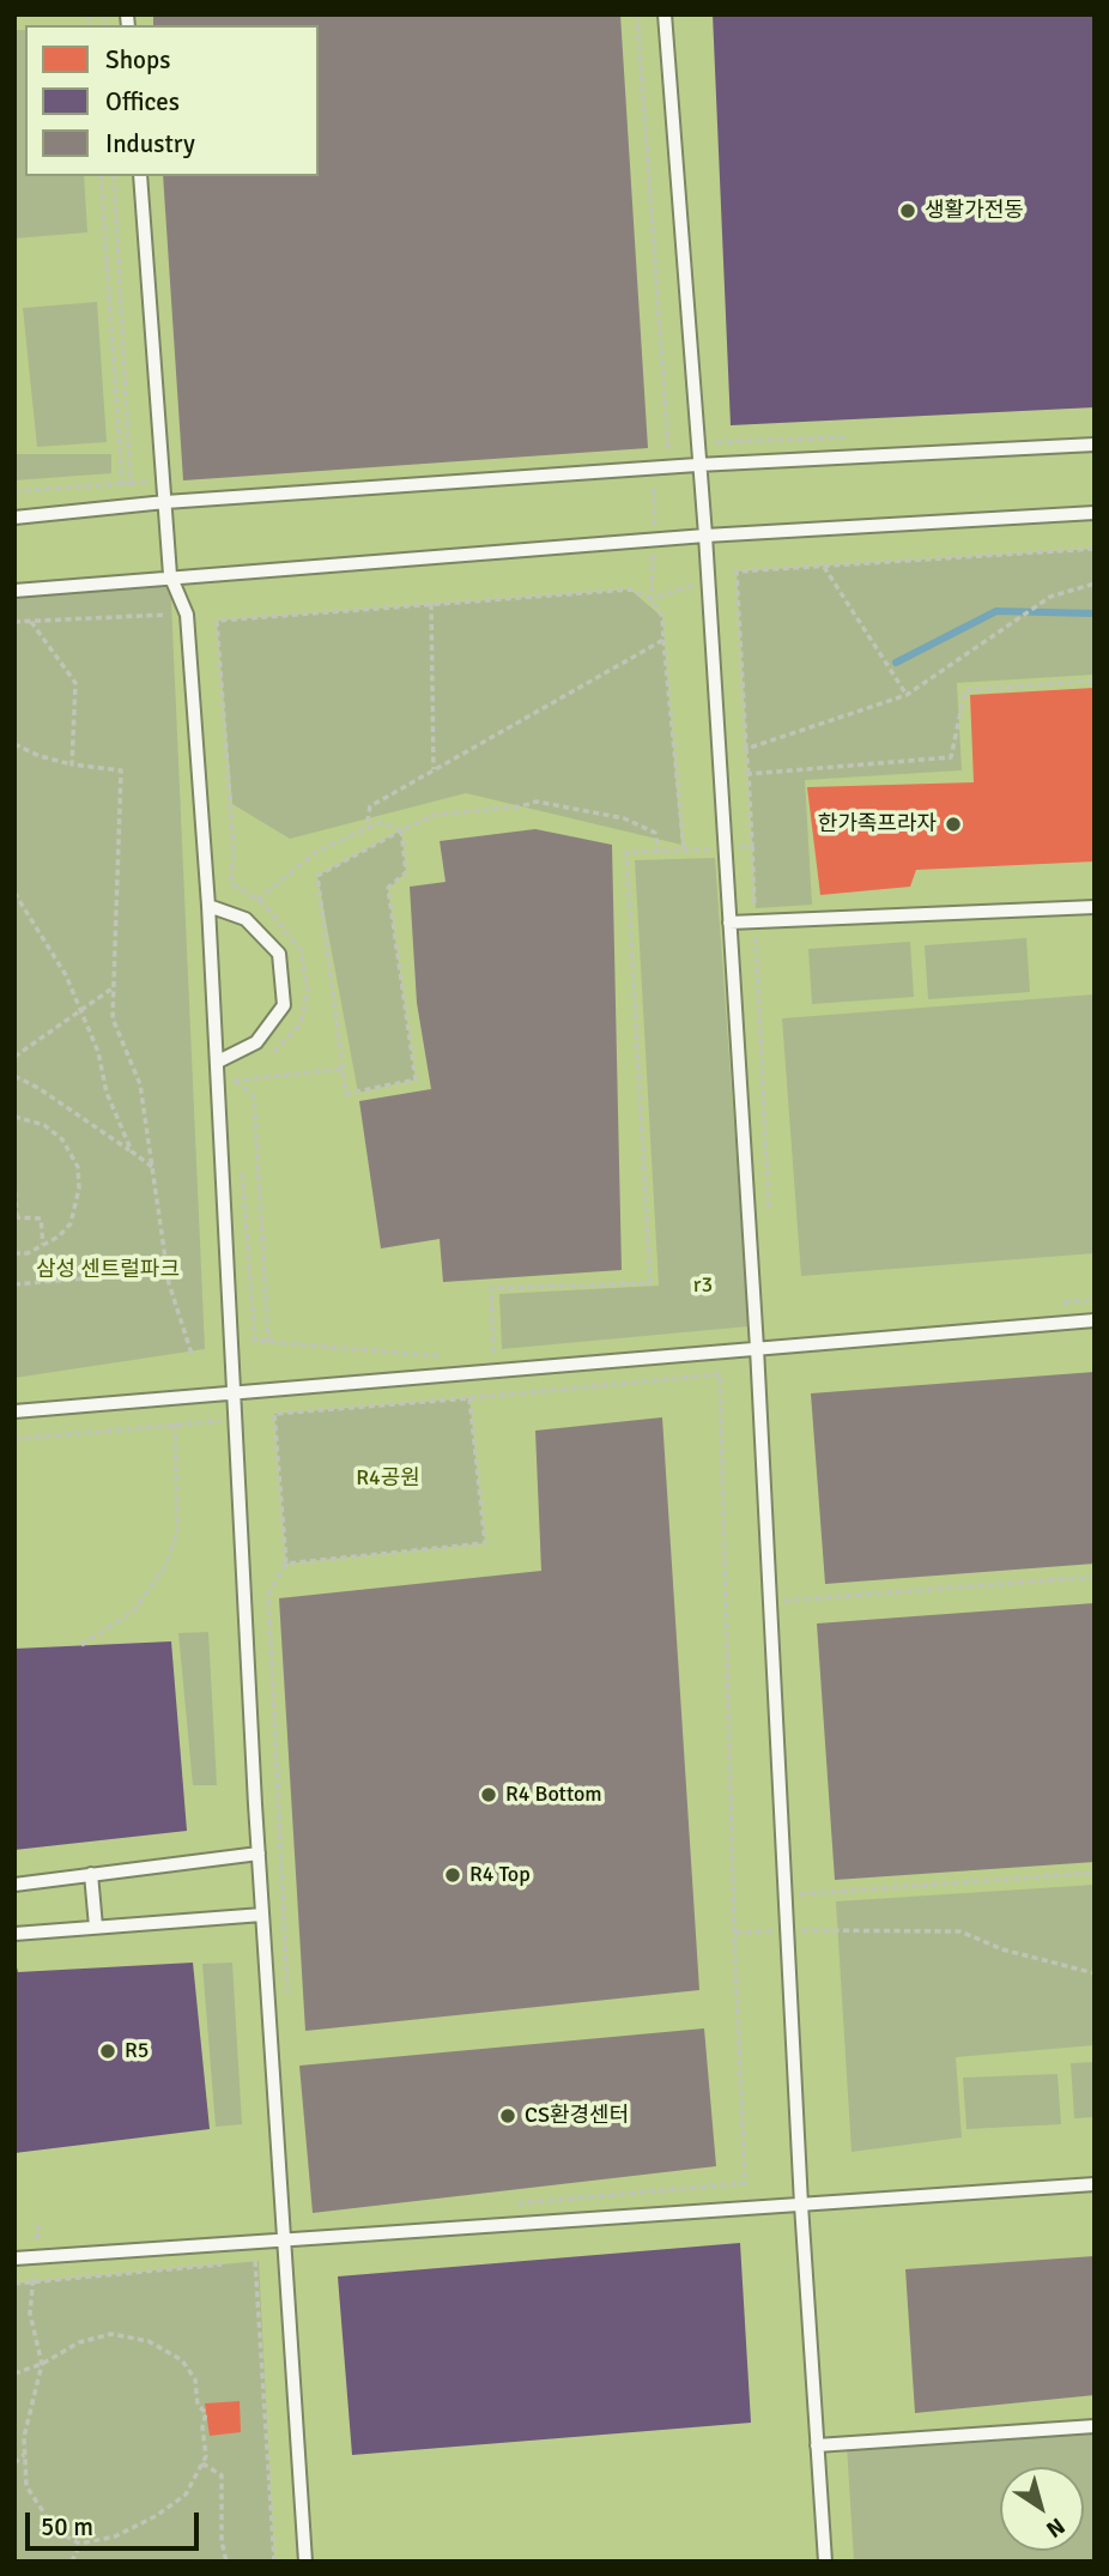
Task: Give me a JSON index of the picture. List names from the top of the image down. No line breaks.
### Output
{"parks":["삼성 센트럴파크","r3","R4공원"],"places":["생활가전동","한가족프라자","R4 Bottom","R4 Top","R5","CS환경센터"],"legend":["Shops","Offices","Industry"],"scale_bar":"50 m","north":"bottom right"}
